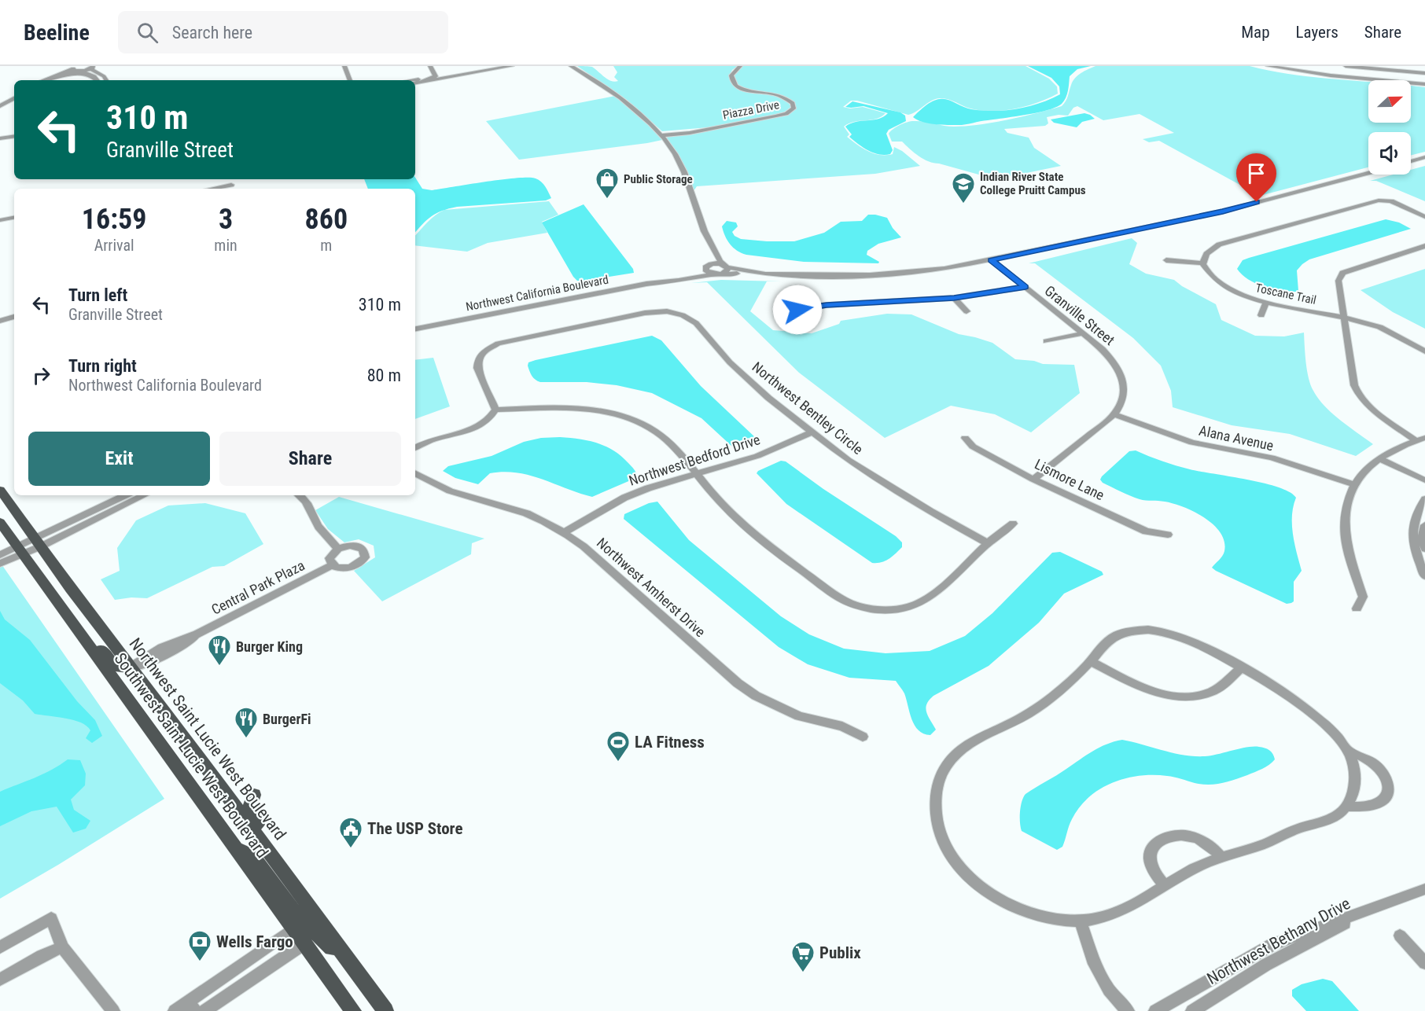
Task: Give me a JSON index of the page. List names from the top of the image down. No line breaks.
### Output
{"streets":{"main road":["Northwest Saint Lucie West Boulevard","Southwest Saint Lucie West Boulevard"],"street":["Piazza Drive","Northwest California Boulevard","Toscane Trail","Granville Street","Northwest Bentley Circle","Alana Avenue","Northwest Bedford Drive","Lismore Lane","Central Park Plaza","Northwest Amherst Drive","Northwest Bethany Drive"]},"crossings":[["Granville Street","Alana Avenue"],["Northwest Bentley Circle","Northwest Bedford Drive"],["Northwest Bedford Drive","Northwest Amherst Drive"],["Central Park Plaza","Northwest Saint Lucie West Boulevard"]],"places":{"shop":["Public Storage"],"school or university":["Indian River State College Pruitt Campus"],"restaurant":["Burger King","BurgerFi"],"sports":["LA Fitness"],"public building":["The USP Store"],"bank":["Wells Fargo"],"supermarket":["Publix"]},"north":"right","page":{"header":"Beeline","search":"Search here","nav":["Map","Layers","Share"],"turn":["310 m","Granville Street"],"eta":["16:59","Arrival","3","min","860","m"],"list":[{"name":"Turn left","note":"Granville Street","value":"310 m"},{"name":"Turn right","note":"Northwest California Boulevard","value":"80 m"}],"buttons":["Exit","Share"]}}
